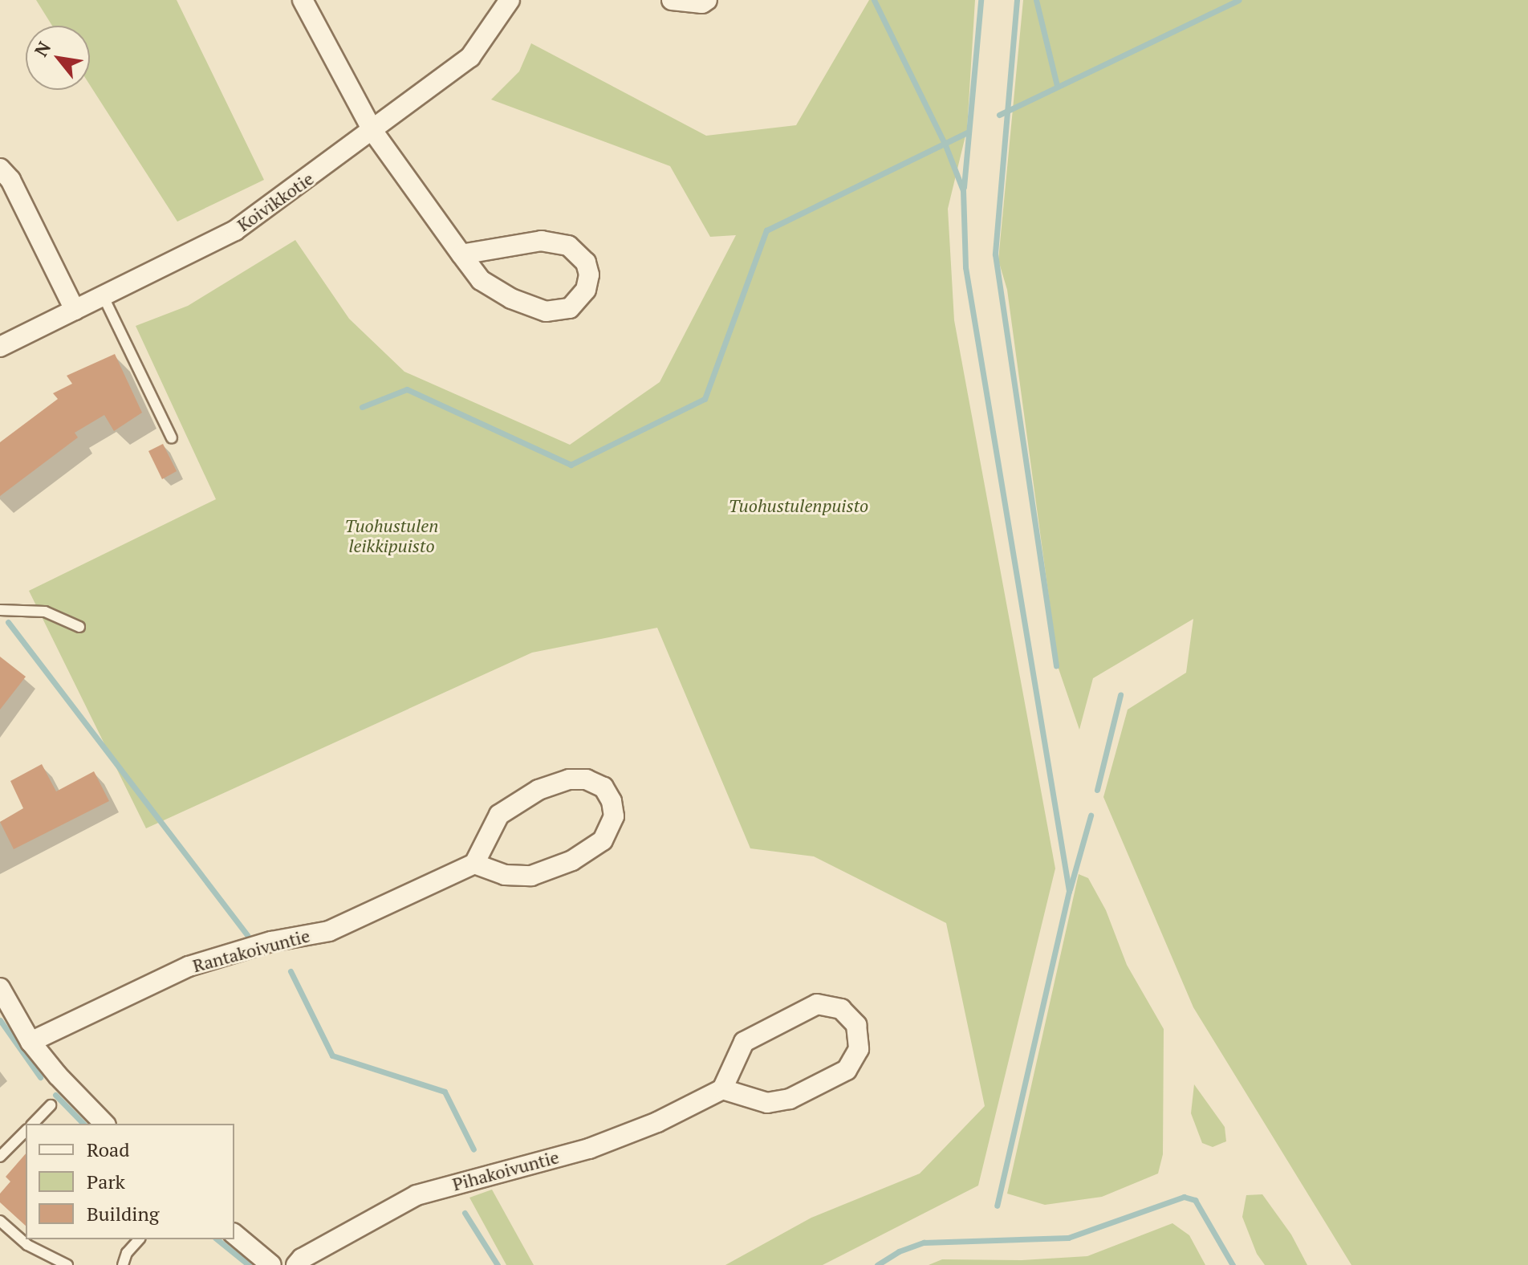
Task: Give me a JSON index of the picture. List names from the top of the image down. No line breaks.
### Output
{"streets":{"street":["Koivikkotie","Rantakoivuntie","Pihakoivuntie"]},"parks":["Tuohustulenpuisto","Tuohustulen leikkipuisto"],"legend":["Road","Park","Building"],"north":"top left"}
